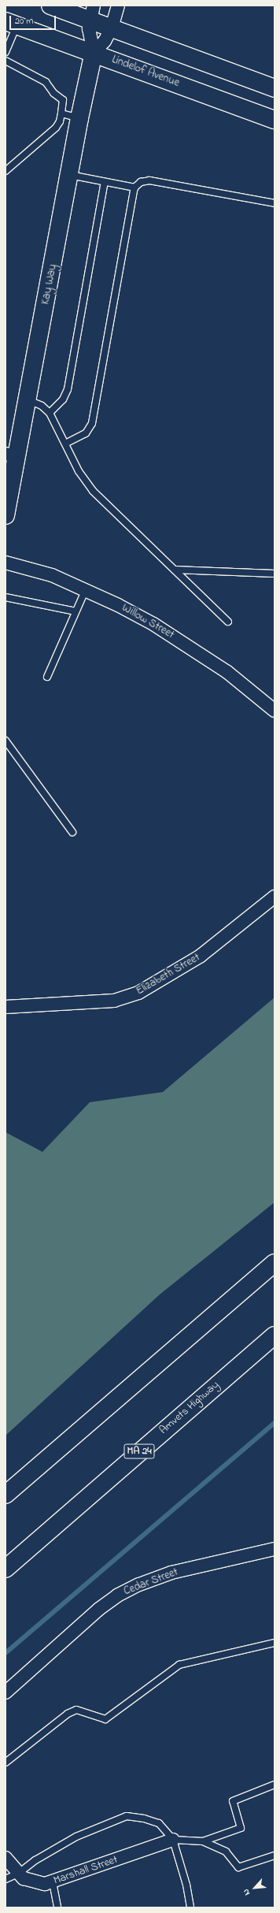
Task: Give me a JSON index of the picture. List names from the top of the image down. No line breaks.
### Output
{"streets":{"main road":["Lindelof Avenue","Kay Way","Amvets Highway","MA 24"],"street":["Willow Street","Elizabeth Street","Cedar Street","Marshall Street"]},"crossings":[["Lindelof Avenue","Kay Way"]],"scale_bar":"20 m","north":"bottom left"}
